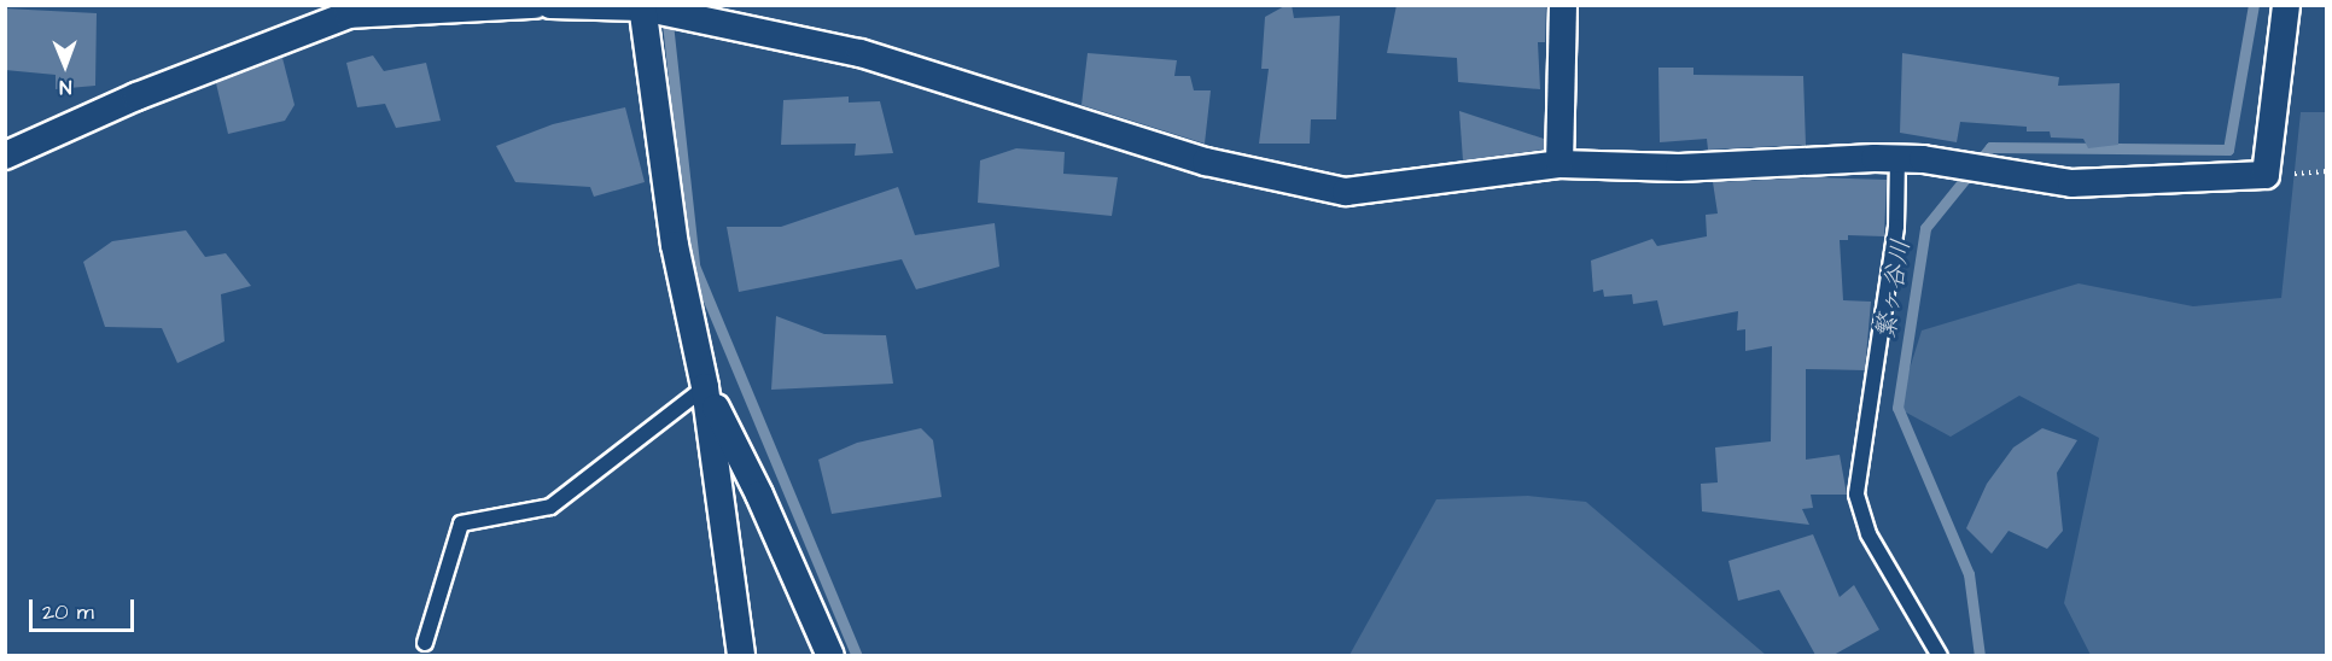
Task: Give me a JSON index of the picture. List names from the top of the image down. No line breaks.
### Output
{"water":["繁ヶ谷川"],"scale_bar":"20 m","north":"bottom"}
